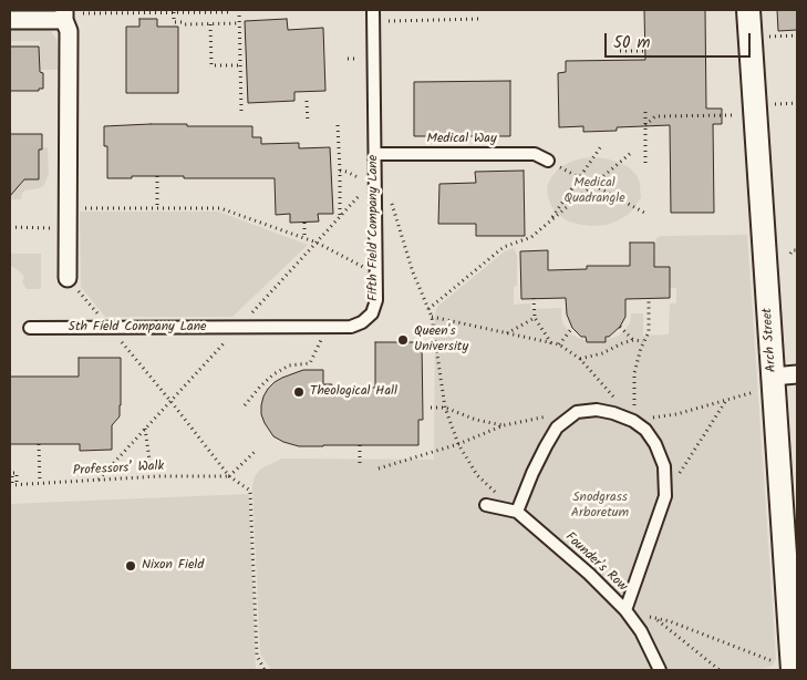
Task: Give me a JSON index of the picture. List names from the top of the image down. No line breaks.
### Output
{"streets":{"street":["Arch Street"],"lane":["Medical Way","Fifth Field Company Lane","5th Field Company Lane","Founder's Row"],"path":["Professors’ Walk"]},"crossings":[["Medical Way","Fifth Field Company Lane"],["Fifth Field Company Lane","5th Field Company Lane"]],"parks":["Medical Quadrangle","Snodgrass Arboretum"],"places":["Queen's University","Theological Hall","Nixon Field"],"scale_bar":"50 m"}
